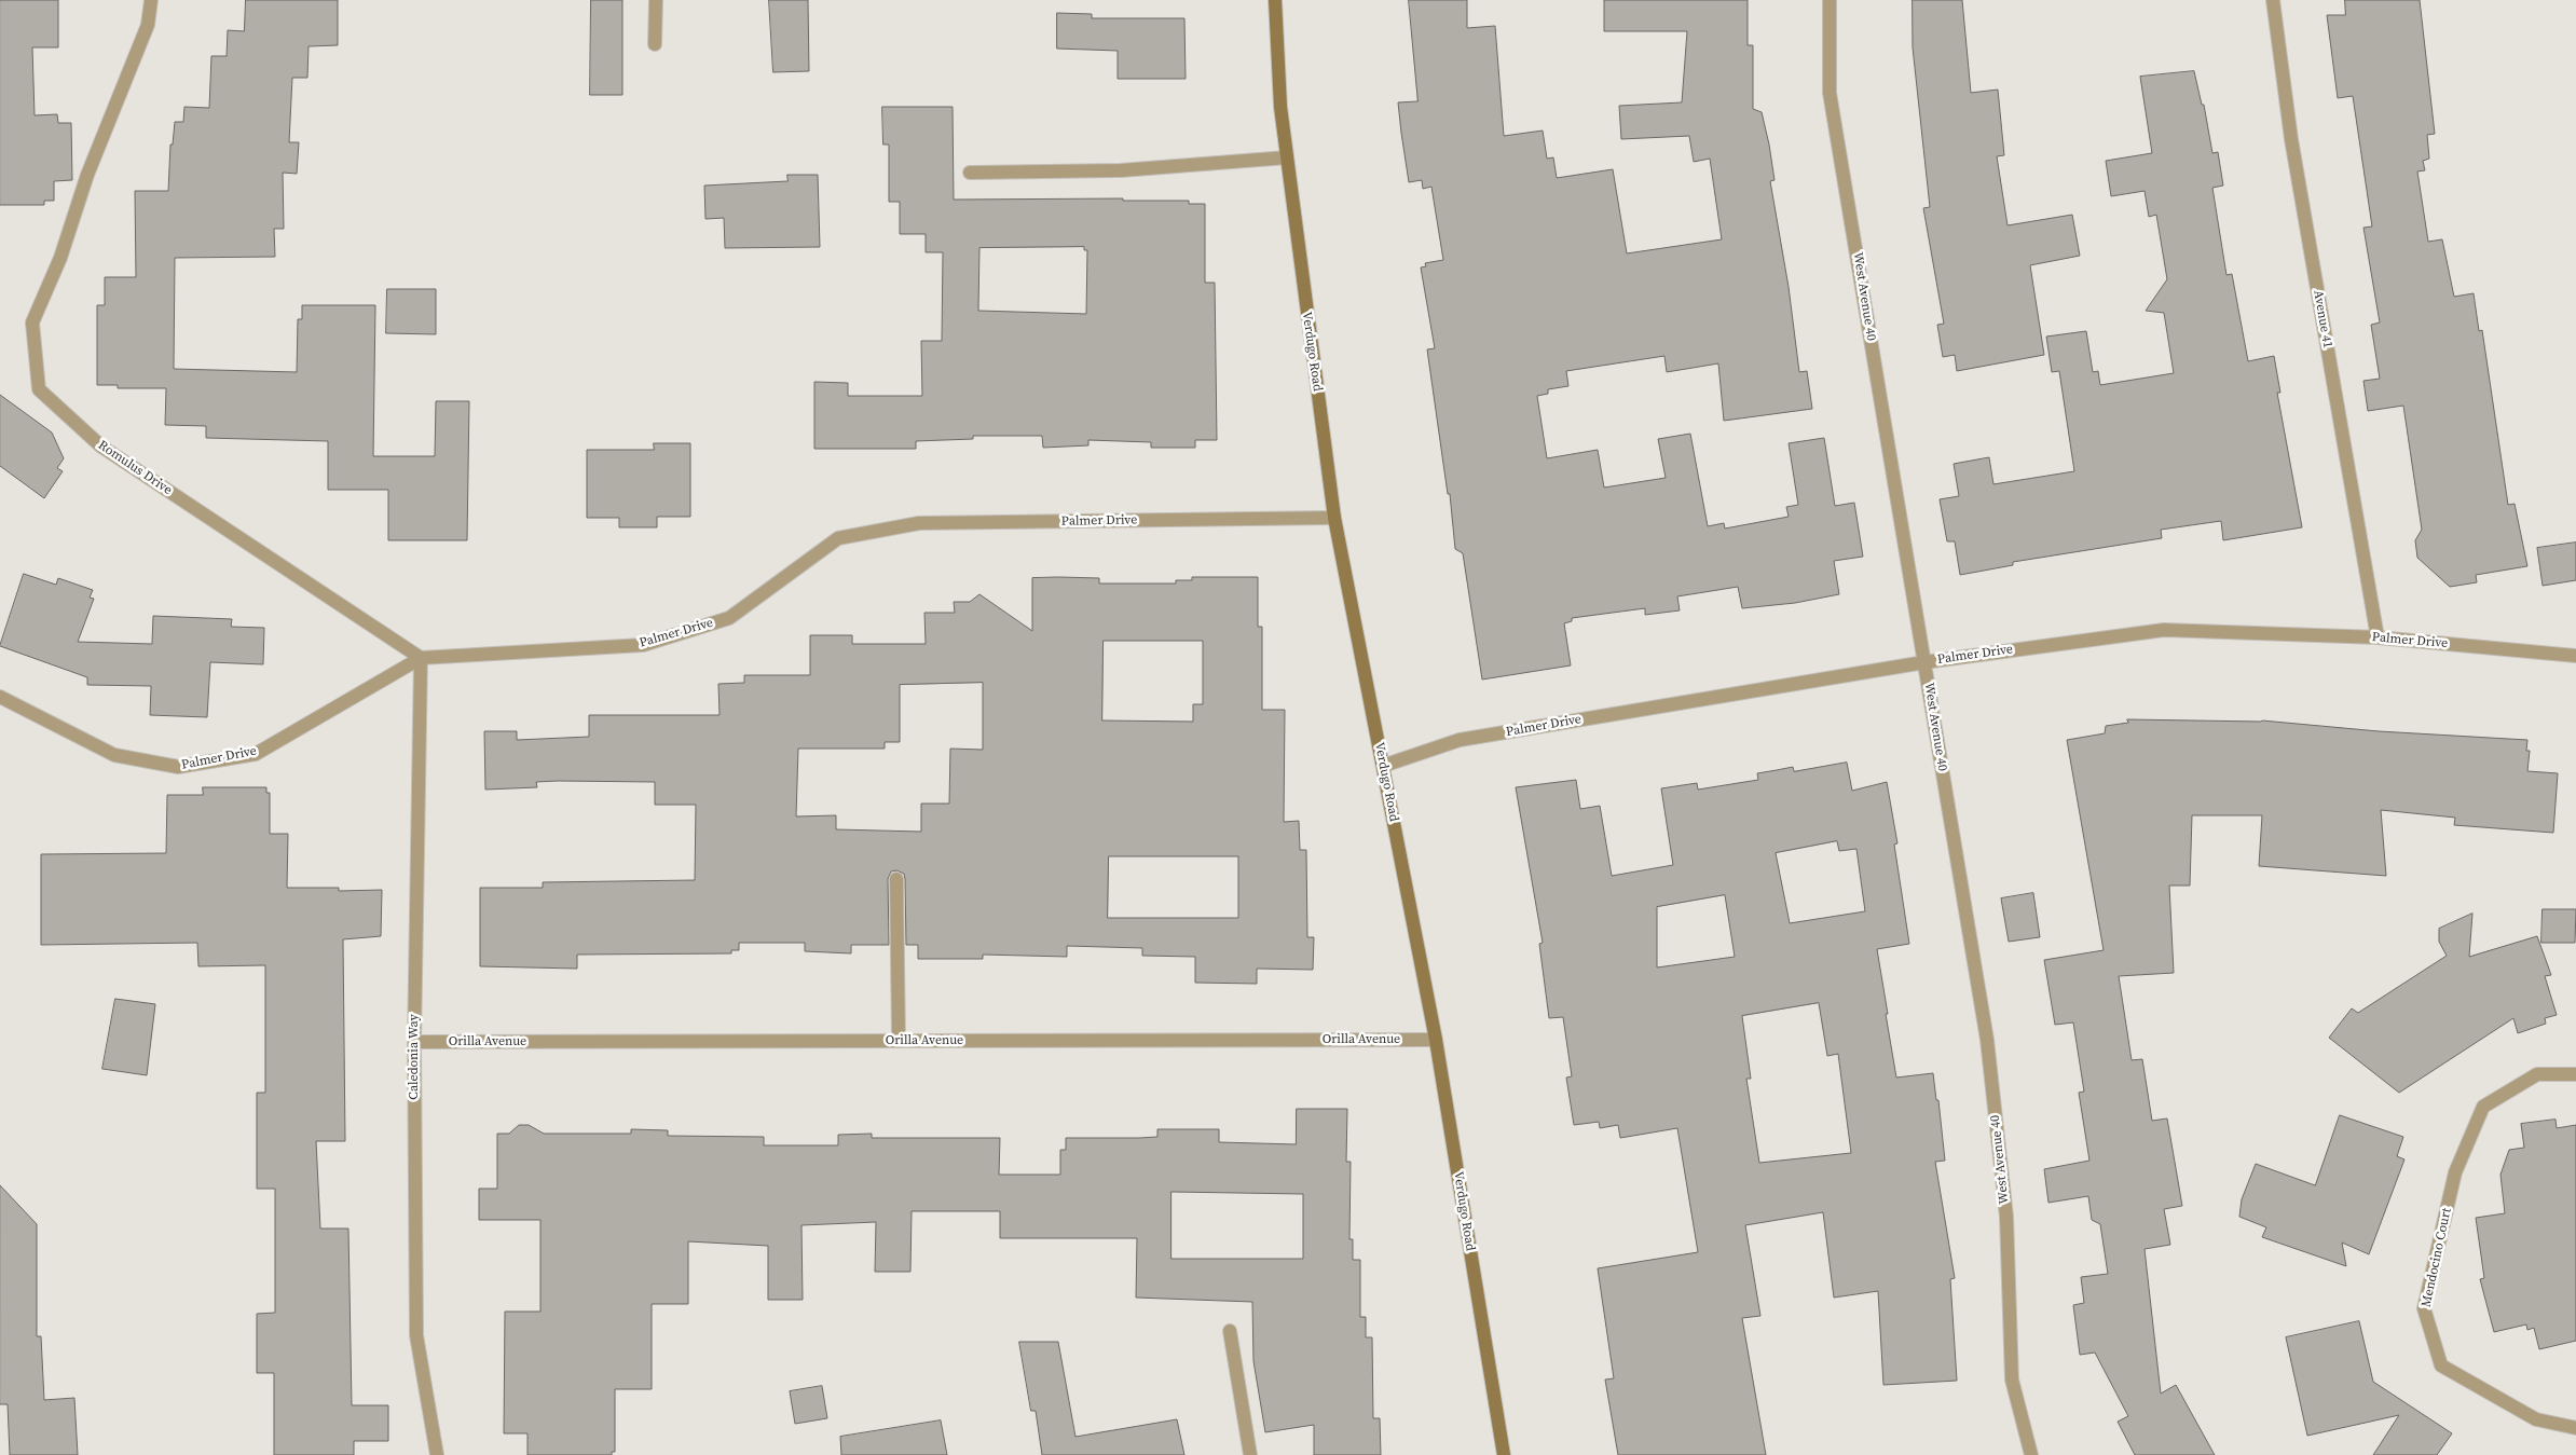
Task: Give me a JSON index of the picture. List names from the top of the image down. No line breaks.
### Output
{"streets":{"main road":["Verdugo Road"],"street":["West Avenue 40","Avenue 41","Romulus Drive","Palmer Drive","Orilla Avenue","Caledonia Way","Mendocino Court"]},"crossings":[["West Avenue 40","Palmer Drive"],["Avenue 41","Palmer Drive"],["Verdugo Road","Palmer Drive"],["Verdugo Road","Orilla Avenue"],["Romulus Drive","Palmer Drive"],["Romulus Drive","Caledonia Way"],["Palmer Drive","Caledonia Way"],["Orilla Avenue","Caledonia Way"]]}
